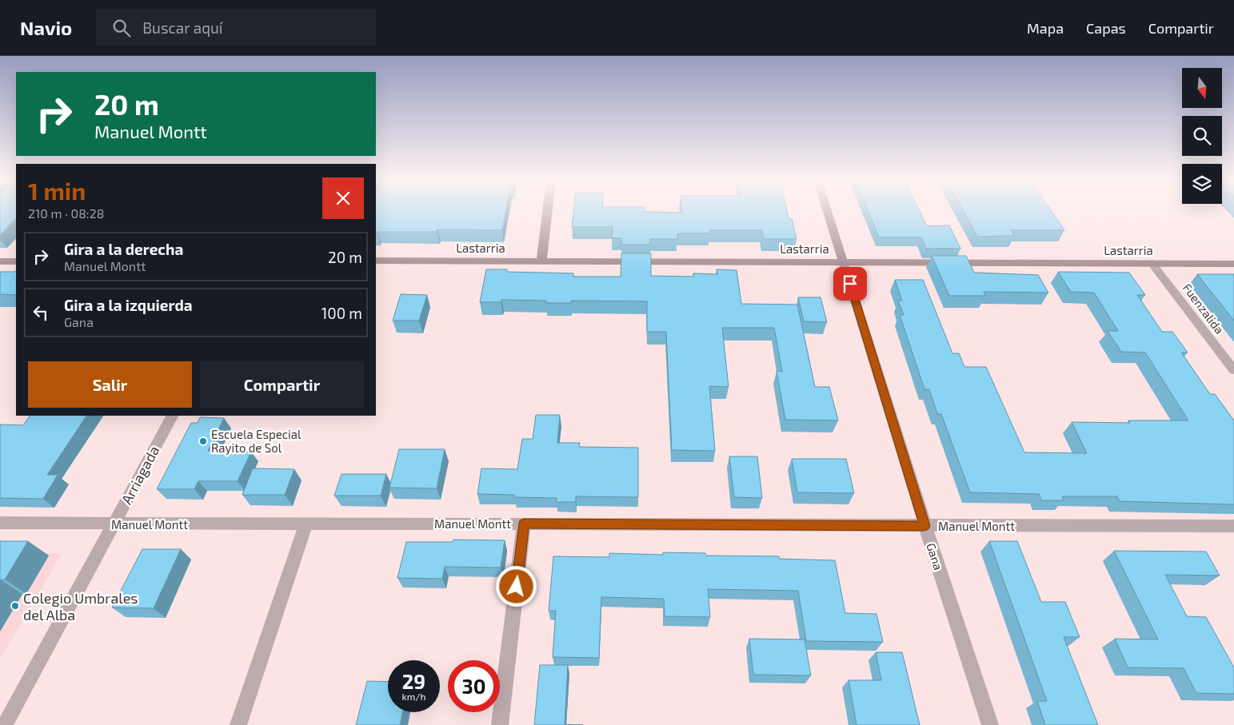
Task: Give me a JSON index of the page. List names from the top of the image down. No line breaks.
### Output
{"streets":{"main road":["Lastarria","Gana"],"street":["Fuenzalida","Arriagada","Manuel Montt"]},"crossings":[["Lastarria","Fuenzalida"],["Lastarria","Gana"],["Arriagada","Manuel Montt"],["Manuel Montt","Gana"]],"places":["Escuela Especial Rayito de Sol","Colegio Umbrales del Alba"],"north":"bottom","page":{"header":"Navio","search":"Buscar aquí","nav":["Mapa","Capas","Compartir"],"turn":["20 m","Manuel Montt"],"heading":["1 min","210 m · 08:28"],"list":[{"name":"Gira a la derecha","note":"Manuel Montt","value":"20 m"},{"name":"Gira a la izquierda","note":"Gana","value":"100 m"}],"buttons":["Salir","Compartir"],"speed":"29 km/h","limit":"30"}}
